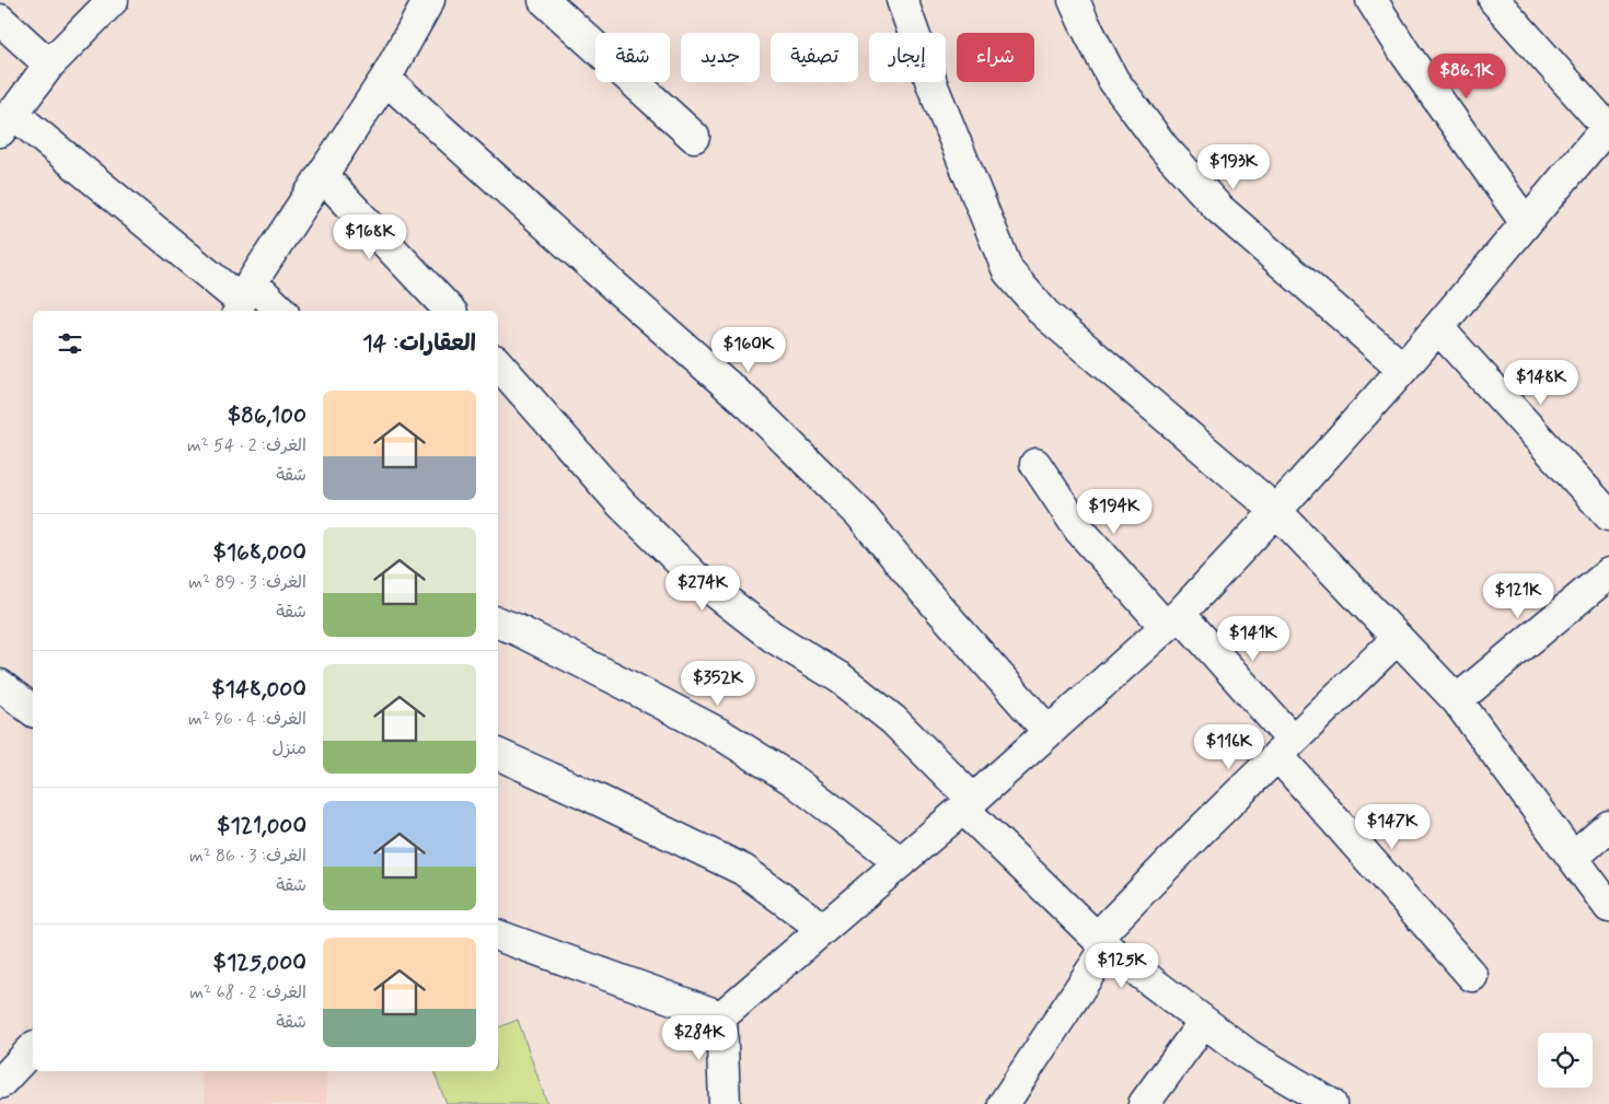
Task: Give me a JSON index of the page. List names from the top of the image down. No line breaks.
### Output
{"page":{"chip":["شراء","إيجار","تصفية","جديد","شقة"],"price":["$86.1K","$193K","$168K","$160K","$148K","$194K","$274K","$121K","$141K","$352K","$116K","$147K","$125K","$284K"],"heading":"العقارات: 14","list":[{"name":"$86,100","note":"الغرف: 2 · 54 m² · شقة"},{"name":"$168,000","note":"الغرف: 3 · 89 m² · شقة"},{"name":"$148,000","note":"الغرف: 4 · 96 m² · منزل"},{"name":"$121,000","note":"الغرف: 3 · 86 m² · شقة"},{"name":"$125,000","note":"الغرف: 2 · 68 m² · شقة"}]}}
